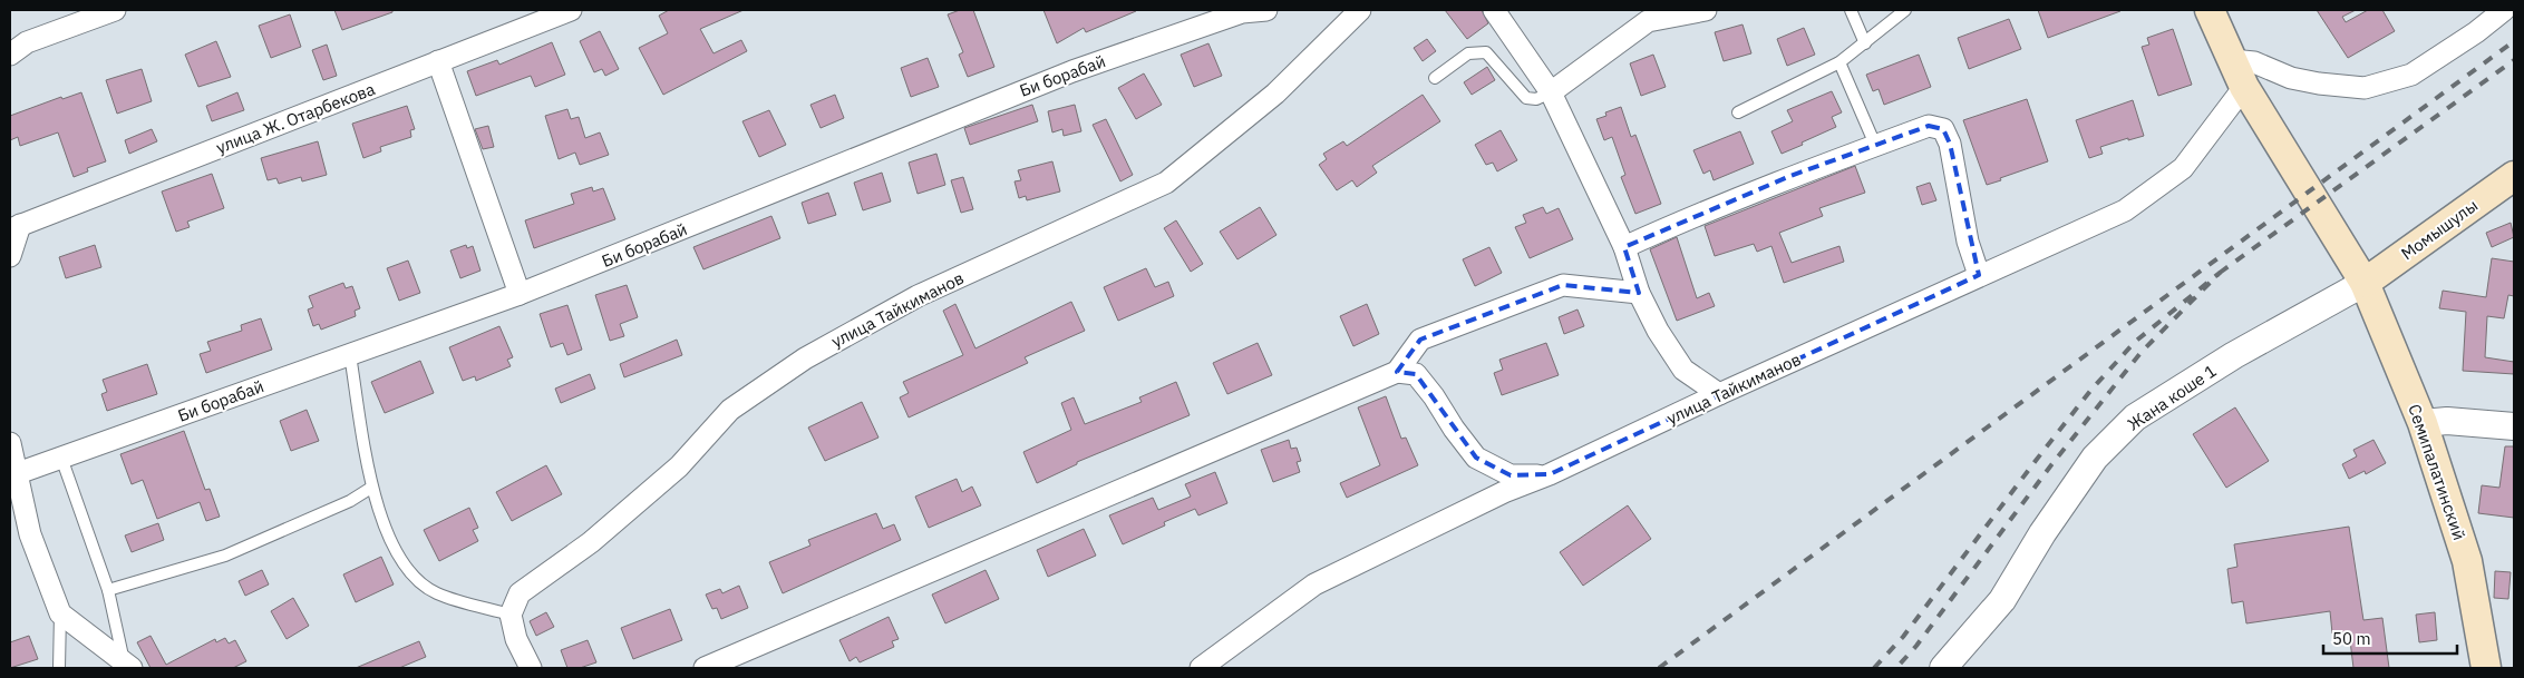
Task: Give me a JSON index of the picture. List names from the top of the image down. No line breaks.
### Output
{"streets":{"main road":["Момышулы","Семипалатинский"],"street":["Би борабай","улица Ж. Отарбекова","улица Тайкиманов","Жана коше 1"]},"crossings":[["Момышулы","Жана коше 1"],["Момышулы","Семипалатинский"],["улица Тайкиманов","Семипалатинский"],["Жана коше 1","Семипалатинский"]],"scale_bar":"50 m"}
